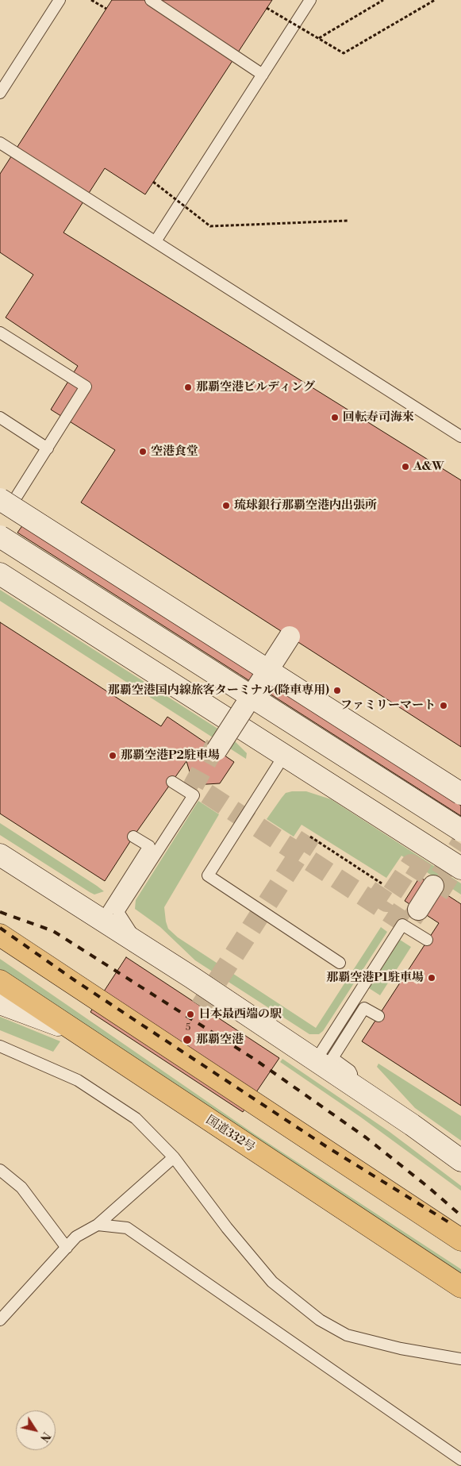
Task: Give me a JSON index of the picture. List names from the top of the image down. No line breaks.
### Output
{"streets":{"highway":["国道332号"]},"places":["那覇空港ビルディング","回転寿司海來","空港食堂","A&W","琉球銀行那覇空港内出張所","那覇空港国内線旅客ターミナル(降車専用)","ファミリーマート","那覇空港P2駐車場","那覇空港P1駐車場","日本最西端の駅","那覇空港"],"house_numbers":["5"],"north":"bottom right"}
